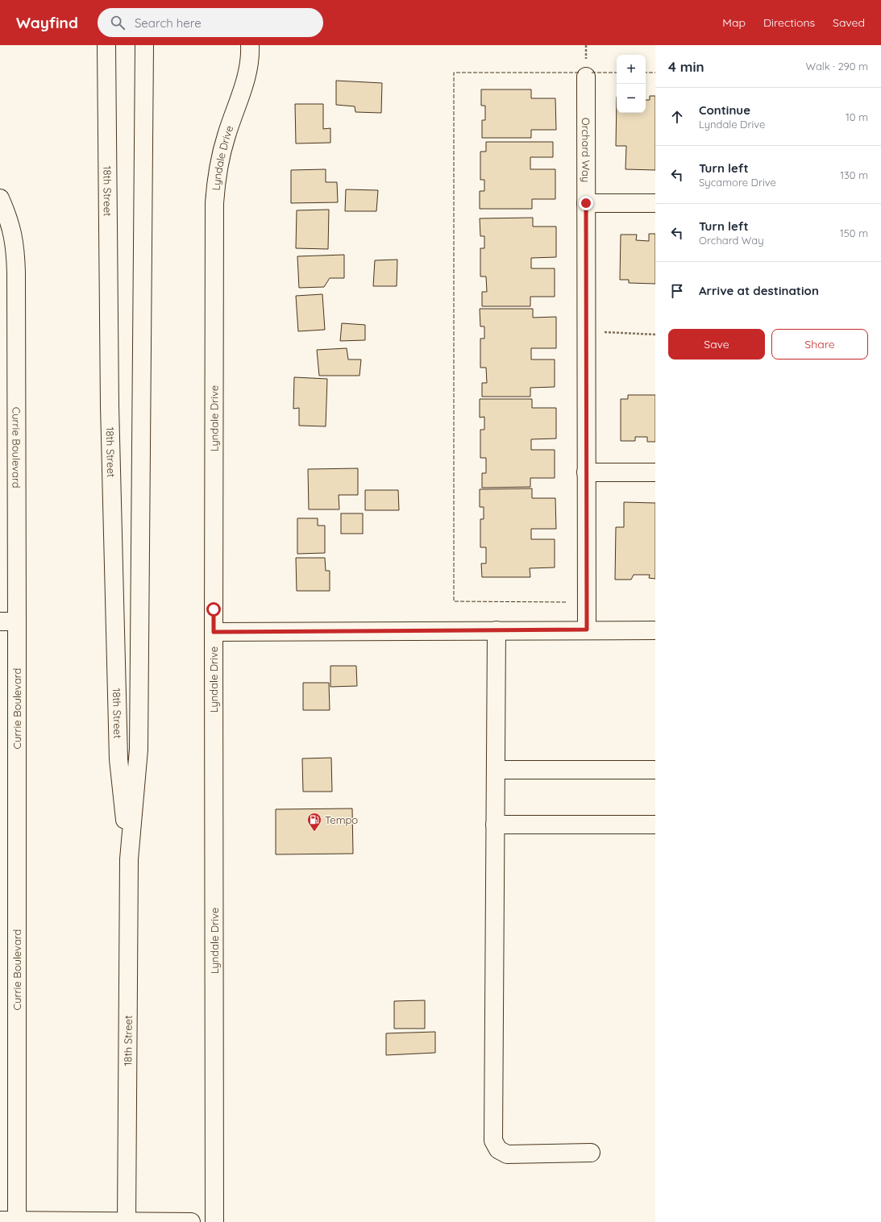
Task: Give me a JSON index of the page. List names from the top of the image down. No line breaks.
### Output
{"streets":{"street":["Orchard Way","Lyndale Drive","18th Street","Currie Boulevard"]},"places":{"fuel station":["Tempo"]},"page":{"header":"Wayfind","search":"Search here","nav":["Map","Directions","Saved"],"heading":["4 min","Walk · 290 m"],"map_buttons":["+","−"],"list":[["Continue","Lyndale Drive","10 m"],["Turn left","Sycamore Drive","130 m"],["Turn left","Orchard Way","150 m"],"Arrive at destination"],"buttons":["Save","Share"]}}
